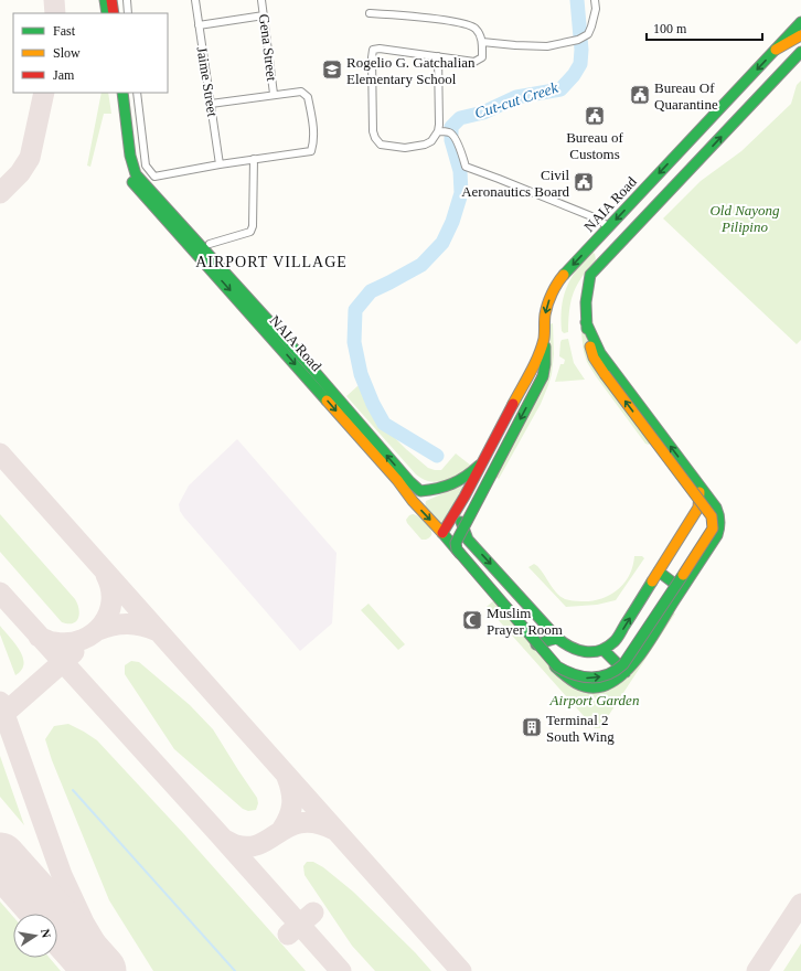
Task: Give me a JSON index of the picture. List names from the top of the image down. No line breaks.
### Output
{"streets":{"main road":["NAIA Road"],"street":["Gena Street","Jaime Street"]},"districts":["AIRPORT VILLAGE"],"water":["Cut-cut Creek"],"parks":["Old Nayong Pilipino","Airport Garden"],"places":{"school or university":["Rogelio G. Gatchalian Elementary School"],"public building":["Bureau Of Quarantine","Bureau of Customs","Civil Aeronautics Board"],"mosque":["Muslim Prayer Room"],"building":["Terminal 2 South Wing"]},"legend":["Fast","Slow","Jam"],"scale_bar":"100 m","north":"right"}
